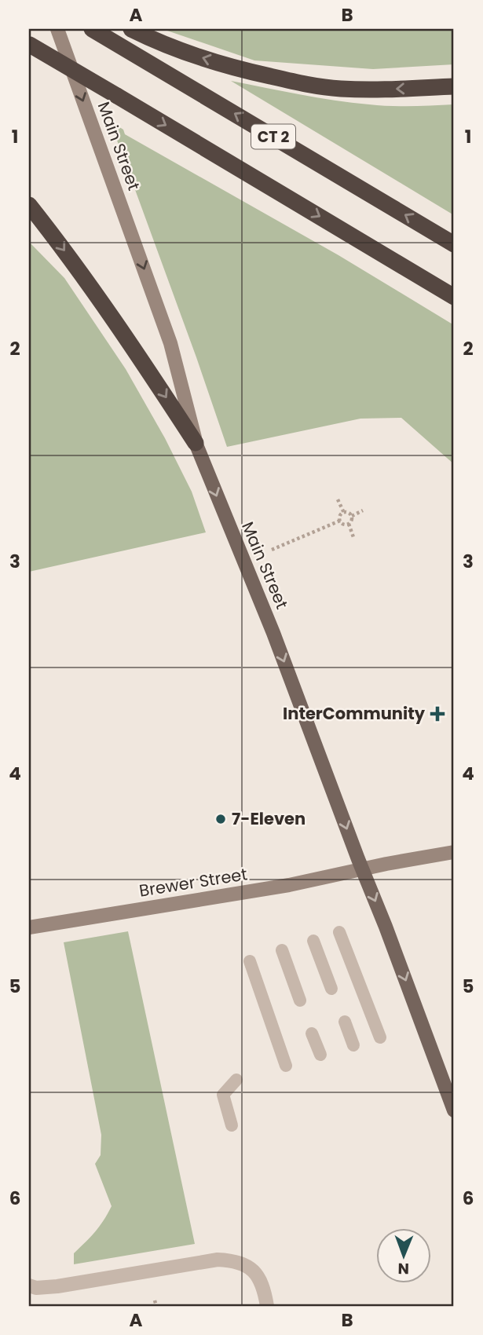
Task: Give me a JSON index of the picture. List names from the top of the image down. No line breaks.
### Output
{"streets":{"highway":["CT 2"],"main road":["Main Street","Brewer Street"]},"crossings":[["Main Street","Brewer Street"]],"one_way":["Main Street"],"places":{"health":["InterCommunity"],"other":["7-Eleven"]},"north":"bottom","grid":{"columns":["A","B"],"rows":["1","2","3","4","5","6"]}}
